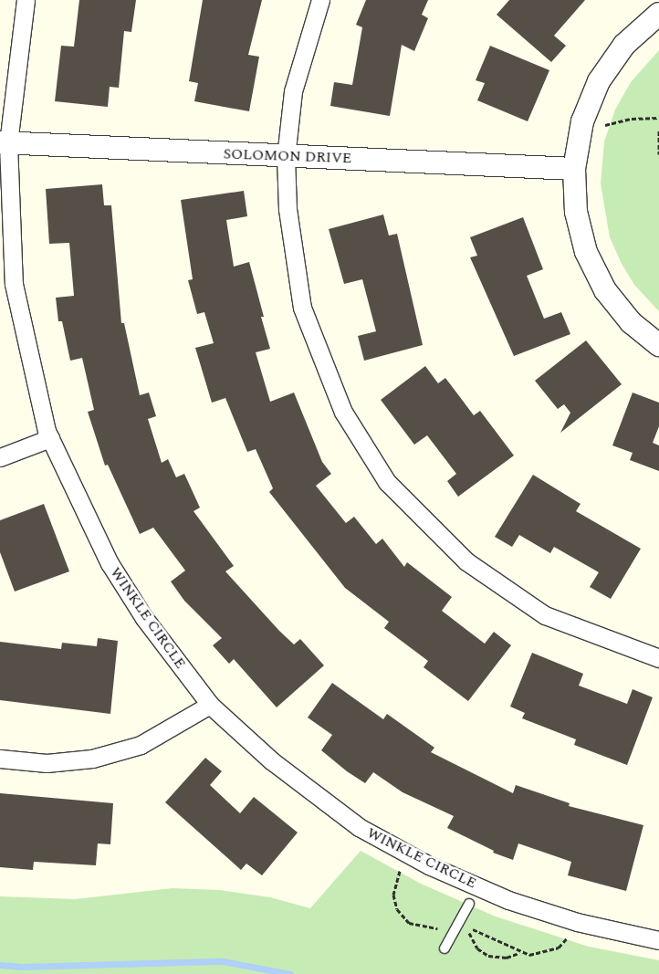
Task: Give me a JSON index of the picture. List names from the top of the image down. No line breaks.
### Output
{"streets":{"street":["SOLOMON DRIVE","WINKLE CIRCLE"]},"crossings":[["SOLOMON DRIVE","WINKLE CIRCLE"]]}
